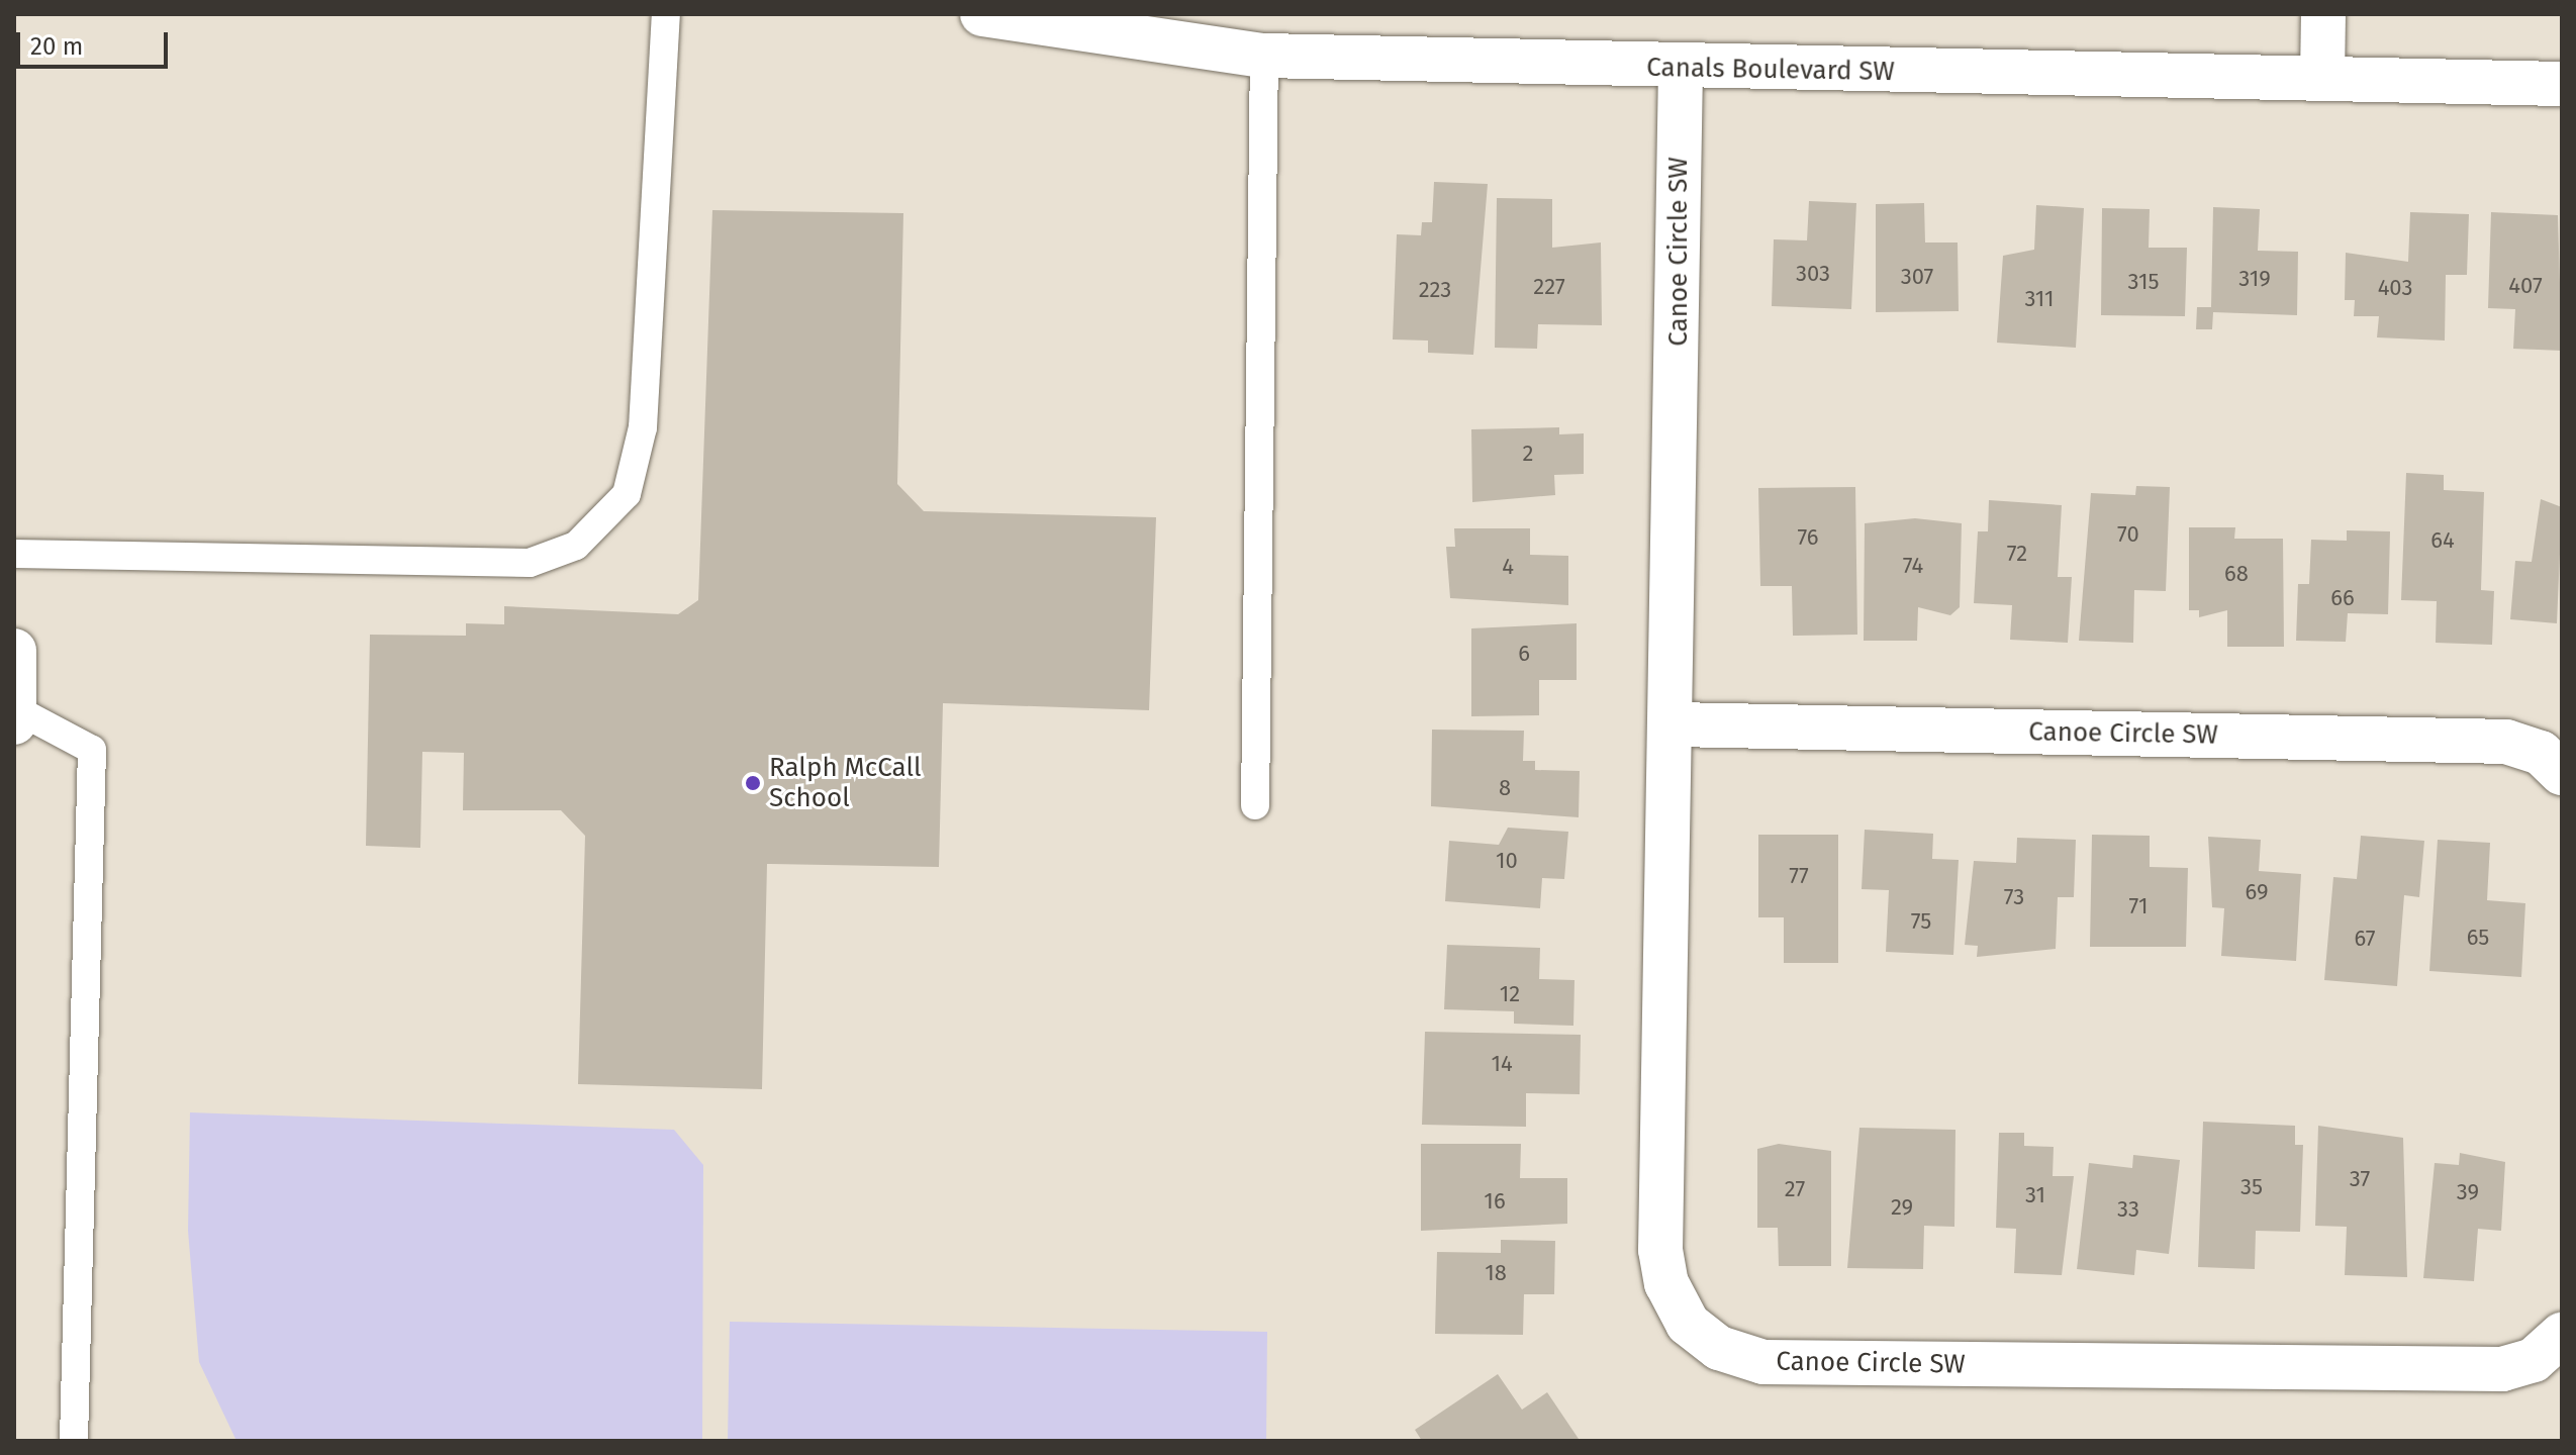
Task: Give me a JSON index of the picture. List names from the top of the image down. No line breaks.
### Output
{"streets":{"street":["Canals Boulevard SW","Canoe Circle SW"]},"crossings":[["Canals Boulevard SW","Canoe Circle SW"]],"places":["Ralph McCall School"],"house_numbers":["303","307","319","315","407","227","403","223","311","2","70","76","64","72","74","4","68","66","6","8","10","77","69","73","71","75","65","67","12","14","37","35","27","39","31","16","29","33","18"],"scale_bar":"20 m"}
